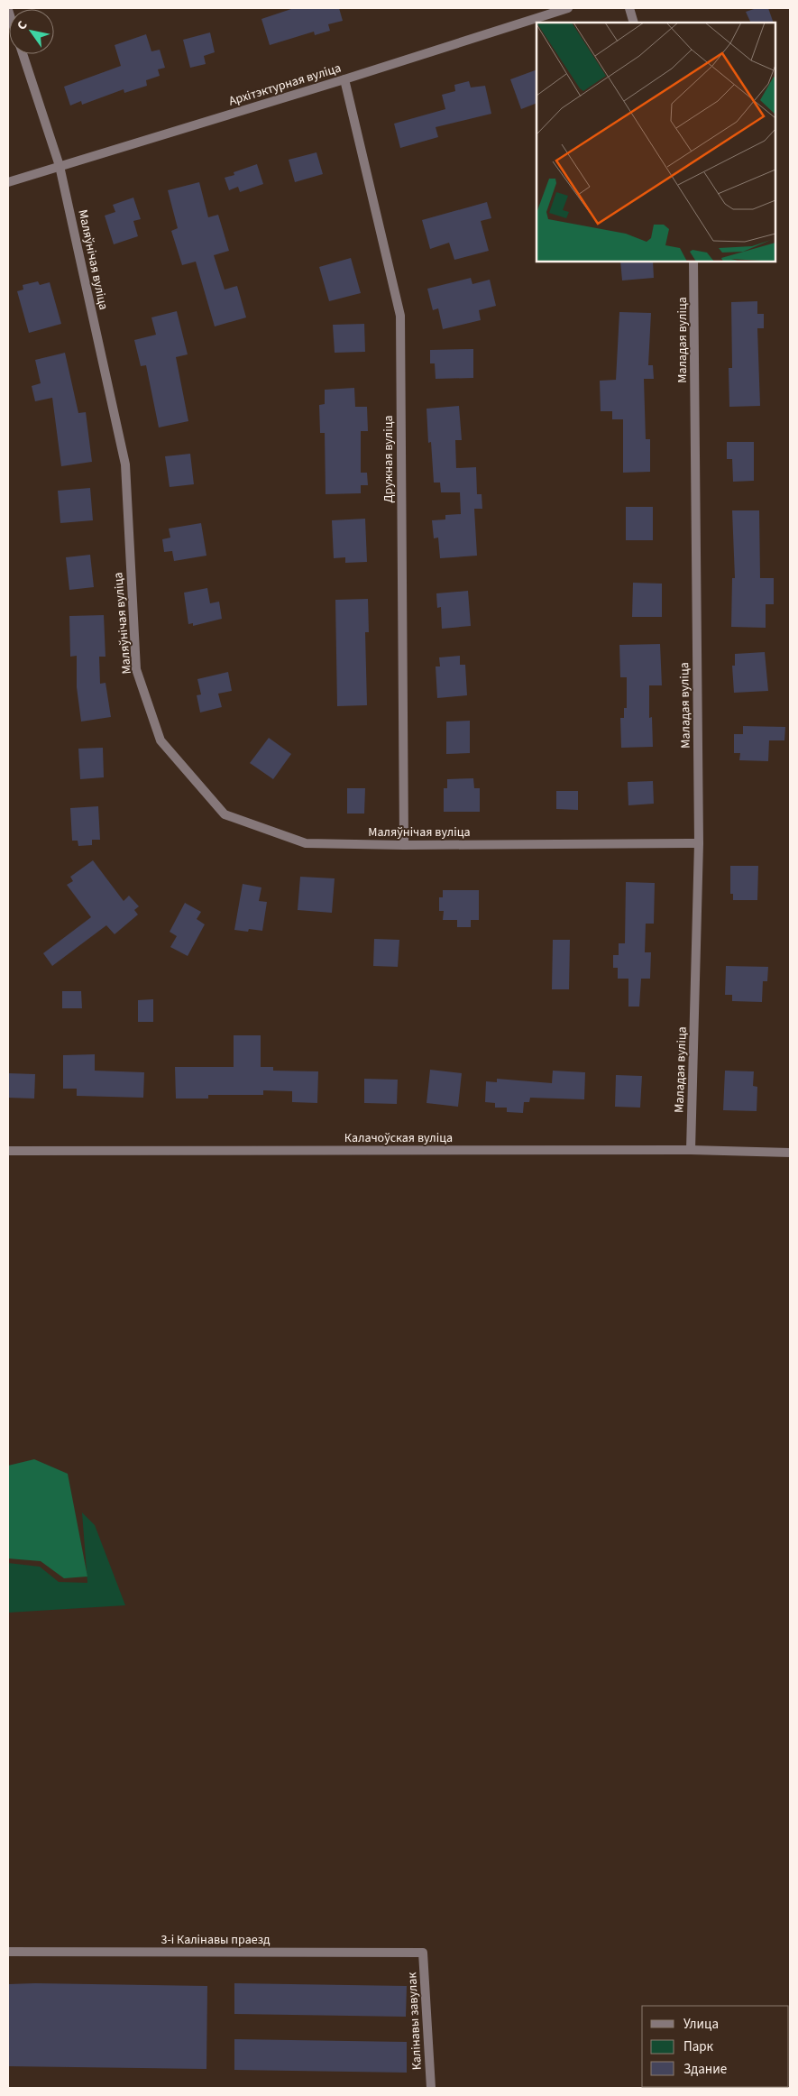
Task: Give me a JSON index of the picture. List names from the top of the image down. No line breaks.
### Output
{"streets":{"street":["Архітэктурная вуліца","Маляўнічая вуліца","Маладая вуліца","Дружная вуліца","Калачоўская вуліца","3-і Калінавы праезд","Калінавы завулак"]},"crossings":[["Архітэктурная вуліца","Маляўнічая вуліца"],["Архітэктурная вуліца","Дружная вуліца"],["Маляўнічая вуліца","Маладая вуліца"],["Маляўнічая вуліца","Дружная вуліца"],["Маладая вуліца","Калачоўская вуліца"],["3-і Калінавы праезд","Калінавы завулак"]],"legend":["Улица","Парк","Здание"],"north":"top left"}
